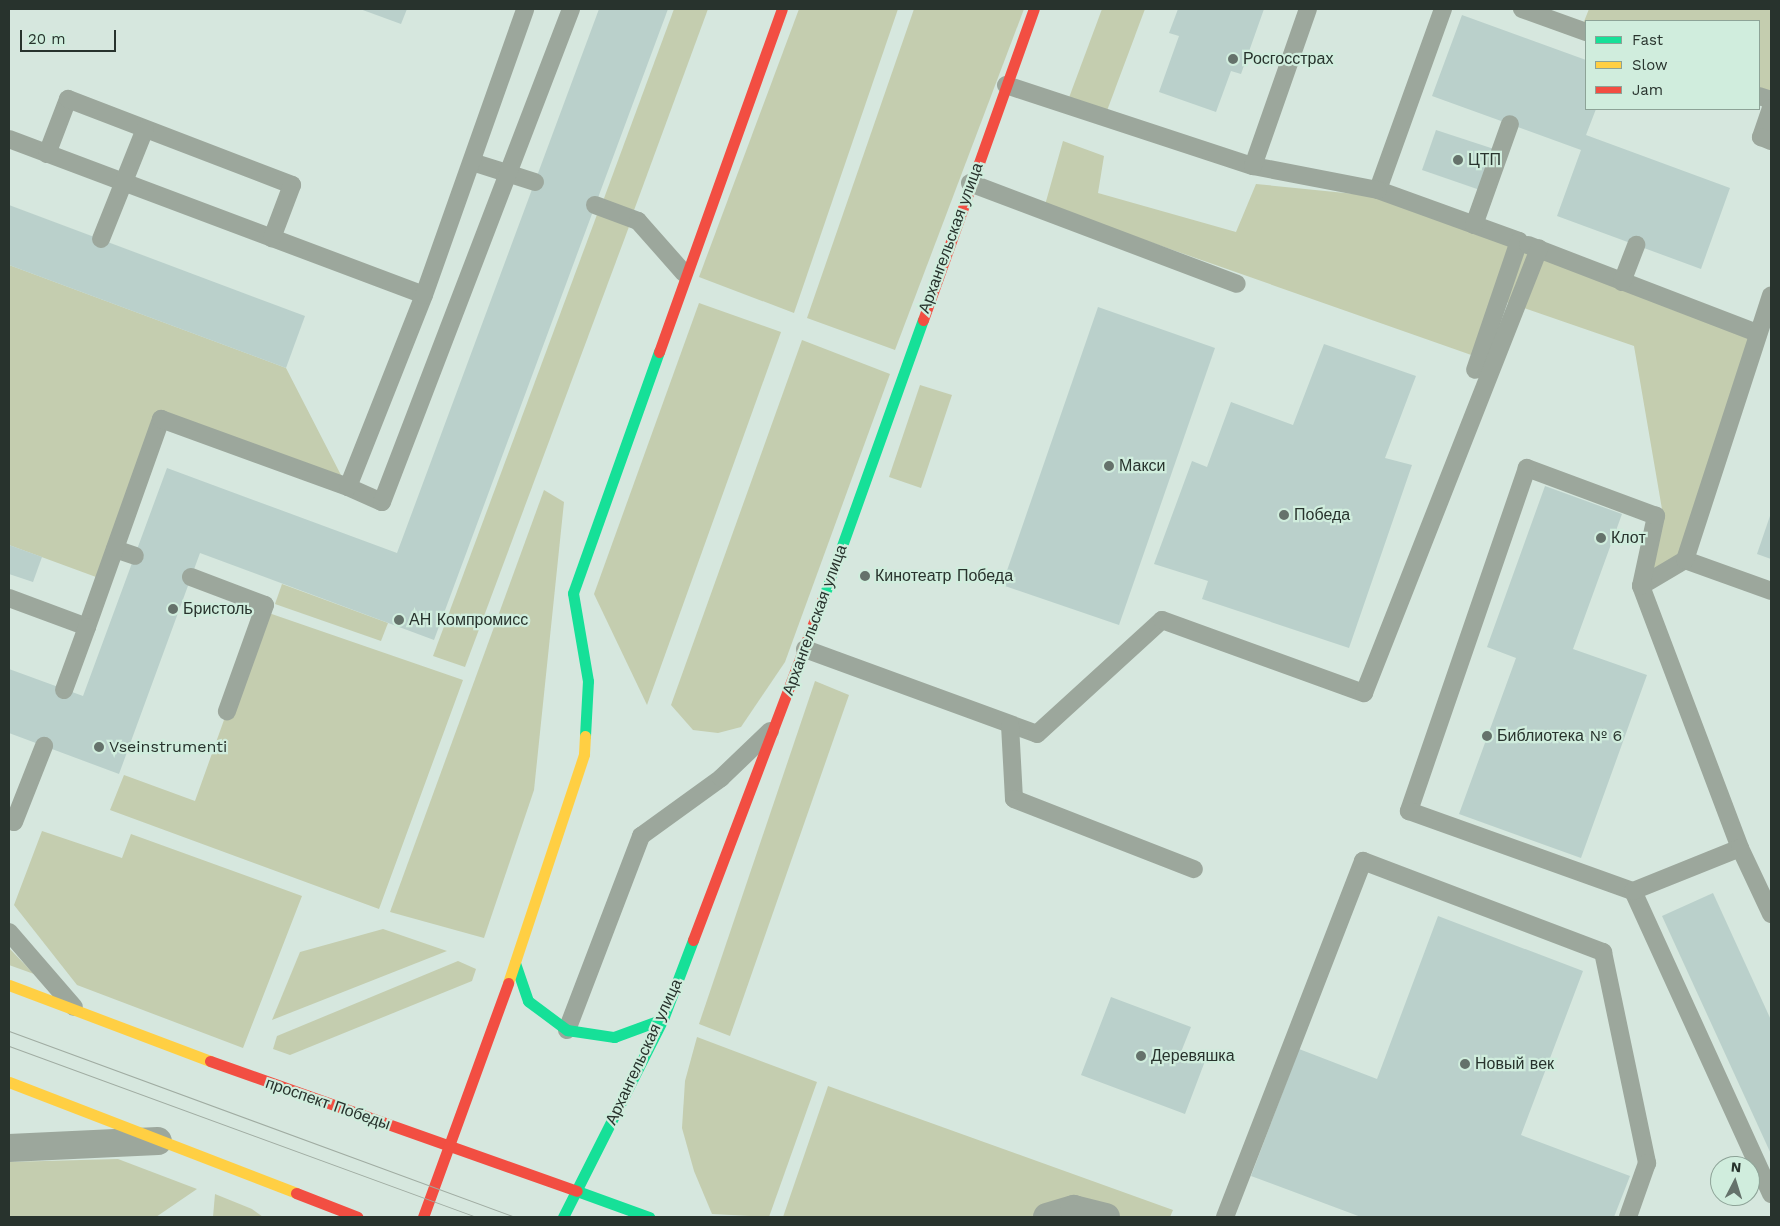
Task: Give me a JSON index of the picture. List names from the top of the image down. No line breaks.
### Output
{"streets":{"main road":["Архангельская улица","проспект Победы"]},"crossings":[["Архангельская улица","проспект Победы"]],"places":["Росгосстрах","ЦТП","Макси","Победа","Клот","Кинотеатр Победа","Бристоль","АН Компромисс","Библиотека № 6","Vseinstrumenti","Деревяшка","Новый век"],"legend":["Fast","Slow","Jam"],"scale_bar":"20 m","north":"top"}
